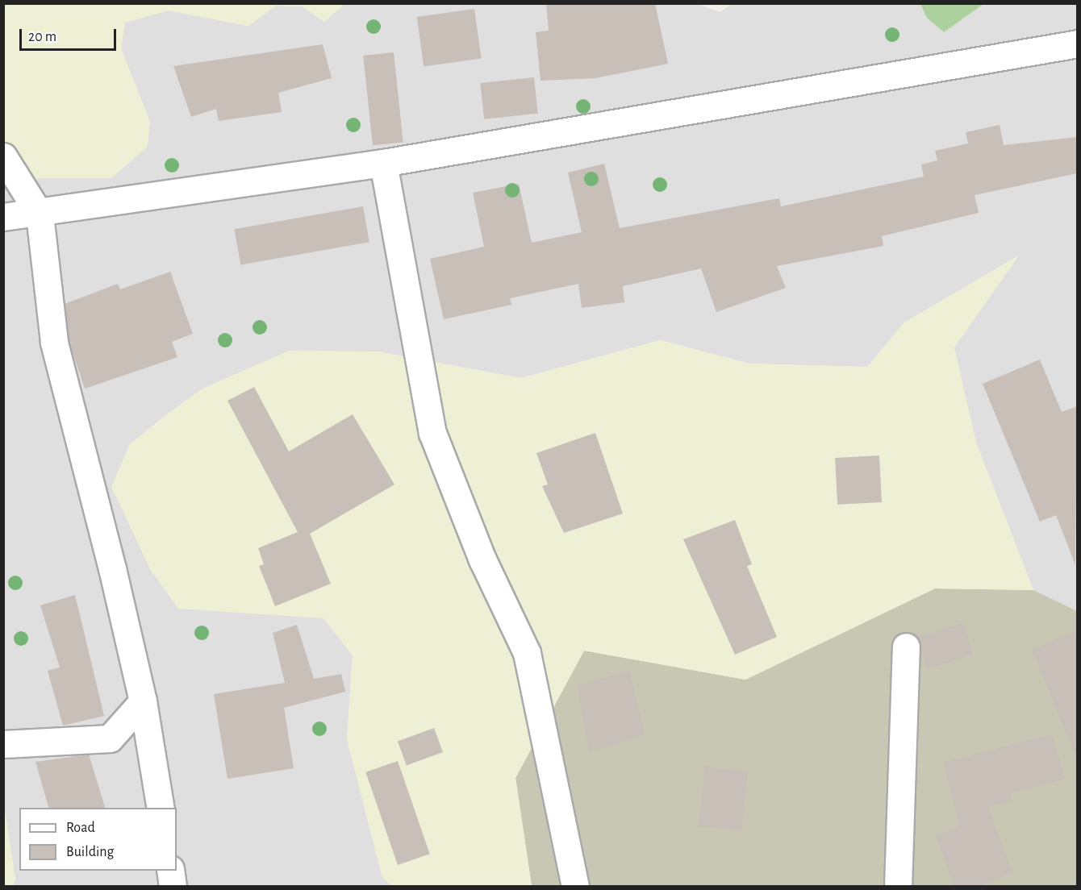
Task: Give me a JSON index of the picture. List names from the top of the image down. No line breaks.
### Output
{"legend":["Road","Building"],"scale_bar":"20 m"}
